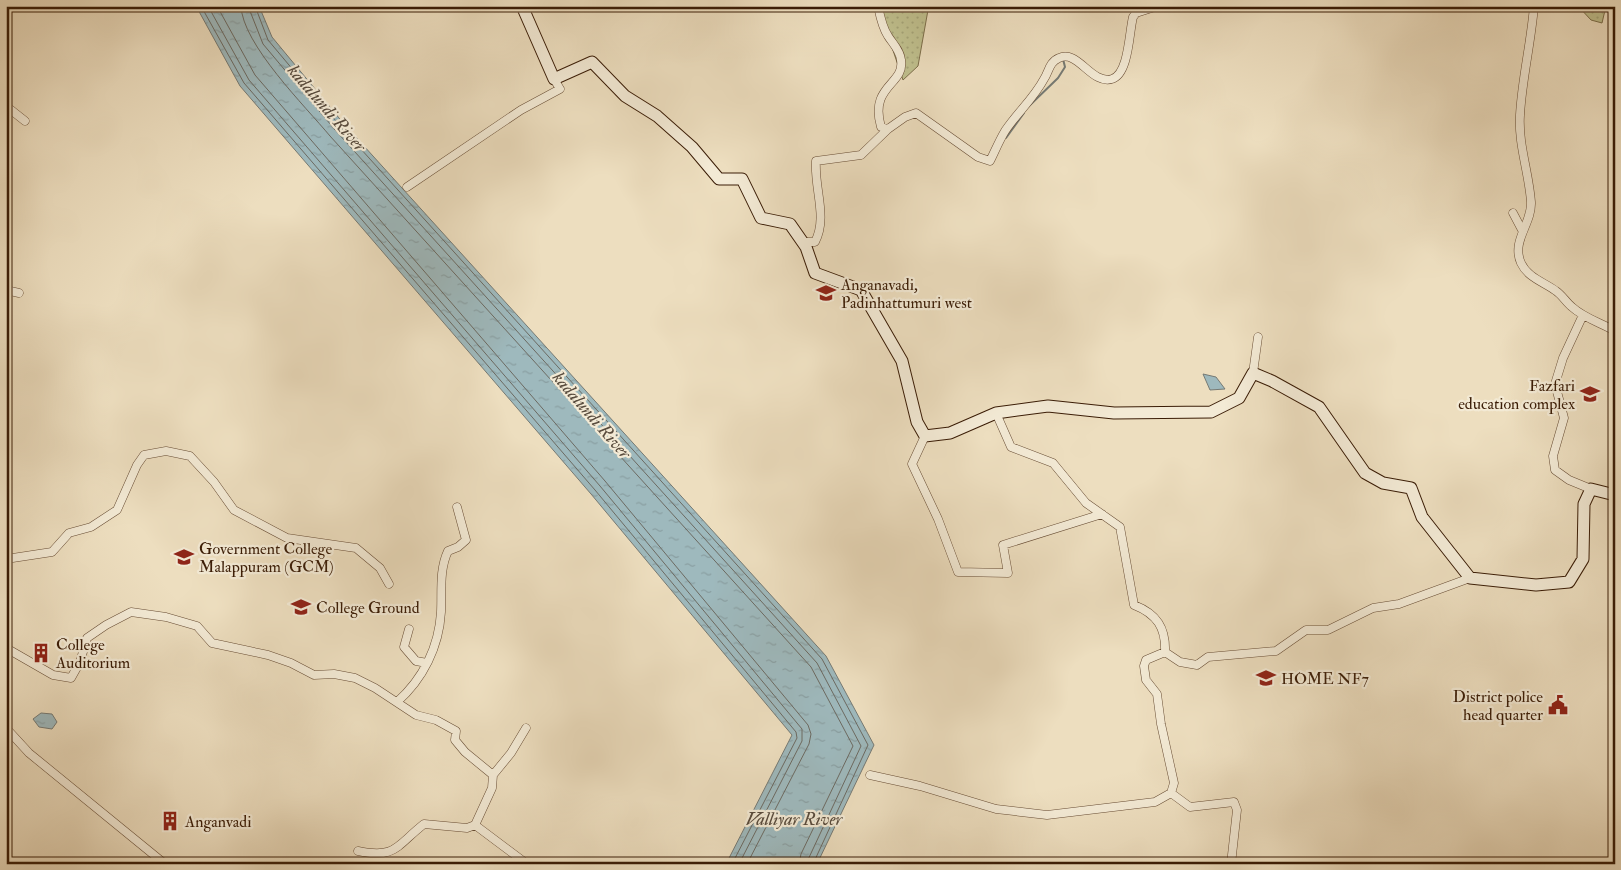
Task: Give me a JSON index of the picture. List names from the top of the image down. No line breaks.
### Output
{"water":["kadalundi River","Valliyar River"],"places":{"school or university":["Anganavadi, Padinhattumuri west","Fazfari education complex","Government College Malappuram (GCM)","College Ground","HOME NF7"],"building":["College Auditorium","Anganvadi"],"public building":["District police head quarter"]}}
